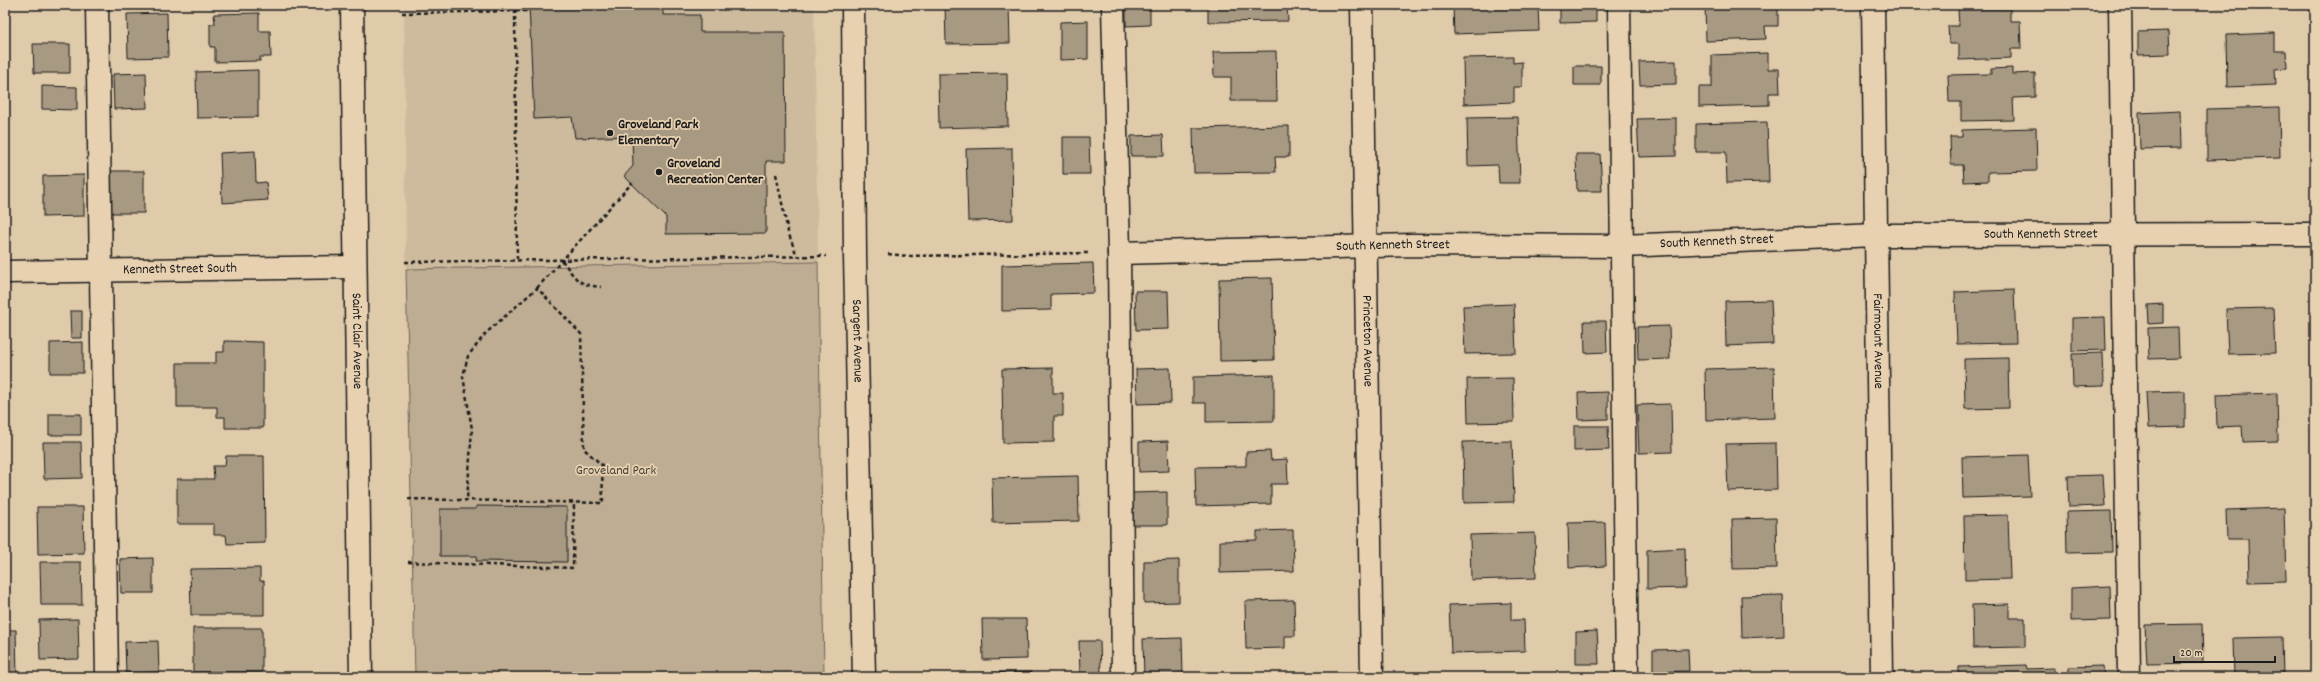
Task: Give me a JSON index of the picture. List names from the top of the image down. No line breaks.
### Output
{"streets":{"street":["South Kenneth Street","Kenneth Street South","Saint Clair Avenue","Sargent Avenue","Princeton Avenue","Fairmount Avenue"]},"crossings":[["South Kenneth Street","Princeton Avenue"],["South Kenneth Street","Fairmount Avenue"],["Kenneth Street South","Saint Clair Avenue"]],"parks":["Groveland Park"],"places":["Groveland Park Elementary","Groveland Recreation Center"],"scale_bar":"20 m"}
